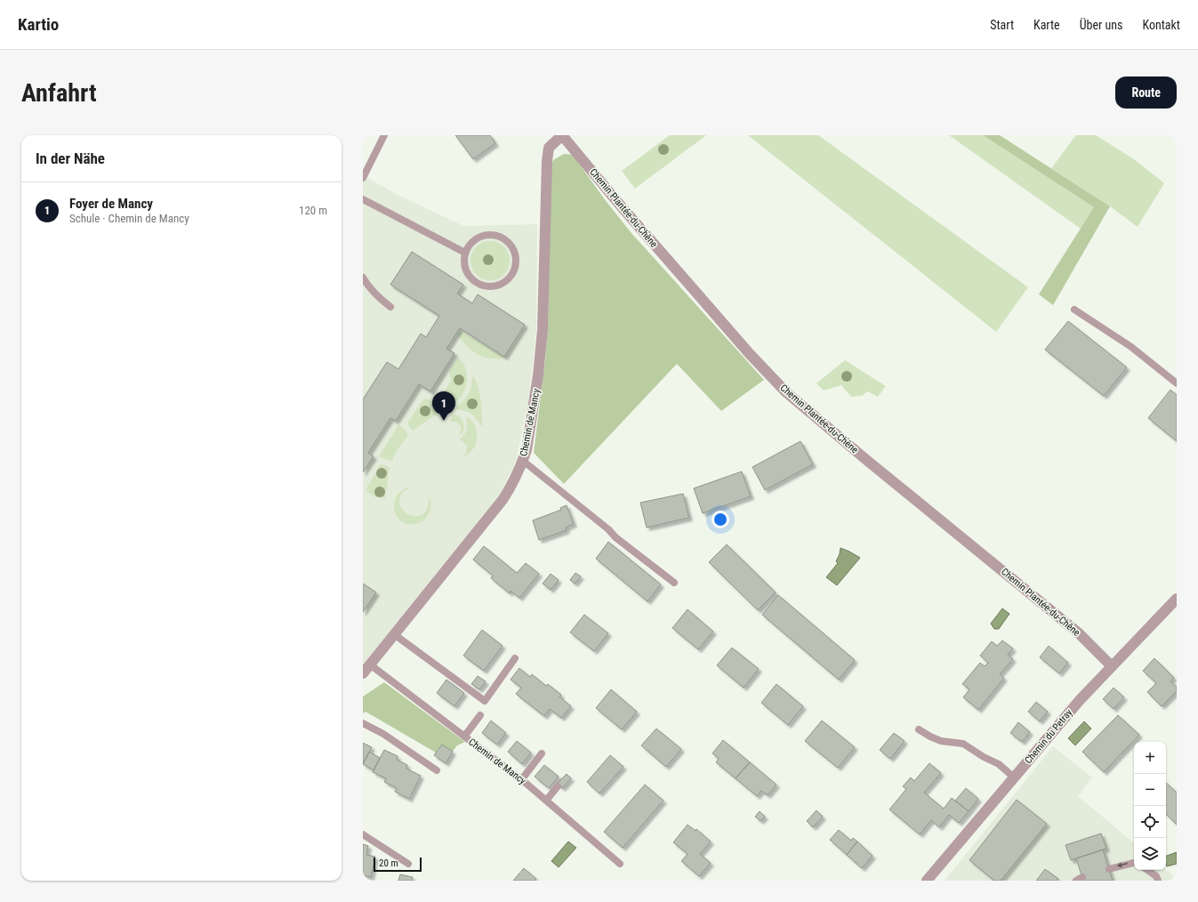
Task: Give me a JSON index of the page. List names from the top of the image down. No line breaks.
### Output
{"streets":{"street":["Chemin Plantée-du-Chêne","Chemin de Mancy","Chemin du Petray"]},"crossings":[["Chemin Plantée-du-Chêne","Chemin de Mancy"],["Chemin Plantée-du-Chêne","Chemin du Petray"]],"scale_bar":"20 m","page":{"header":"Kartio","nav":["Start","Karte","Über uns","Kontakt"],"buttons":"Route","title":"Anfahrt","heading":"In der Nähe","list":[{"mark":"1","name":"Foyer de Mancy","note":"Schule · Chemin de Mancy","value":"120 m"}],"pins":"1","map_buttons":["+","−"],"scale":"20 m"}}
